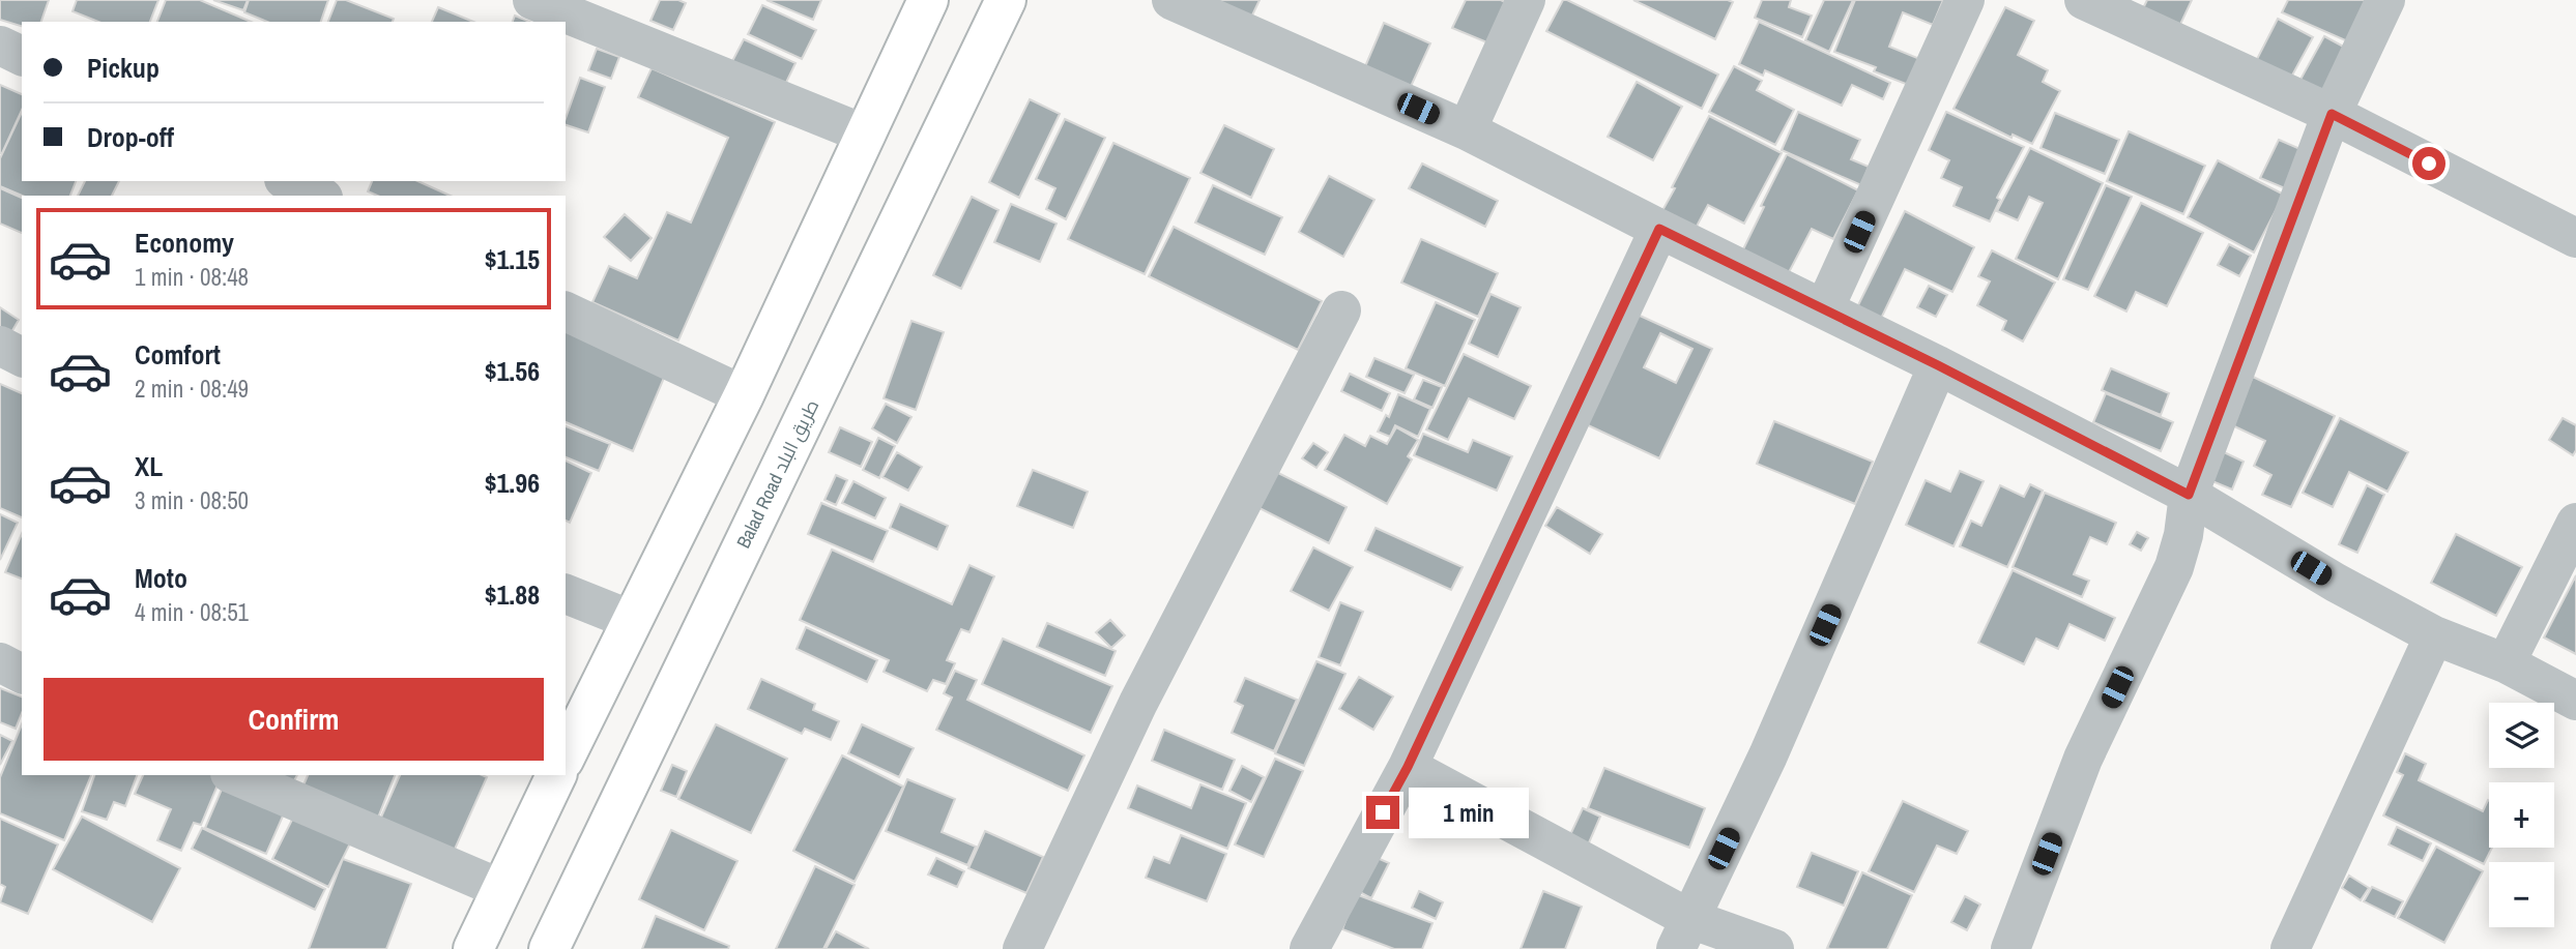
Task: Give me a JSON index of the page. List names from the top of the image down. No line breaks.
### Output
{"streets":{"highway":["Balad Road طريق البلد"]},"page":{"banner":["Pickup","Drop-off"],"list":[{"name":"Economy","note":"1 min · 08:48","value":"$1.15"},{"name":"Comfort","note":"2 min · 08:49","value":"$1.56"},{"name":"XL","note":"3 min · 08:50","value":"$1.96"},{"name":"Moto","note":"4 min · 08:51","value":"$1.88"}],"buttons":"Confirm","map_buttons":["+","−"],"bubble":"1 min"}}
